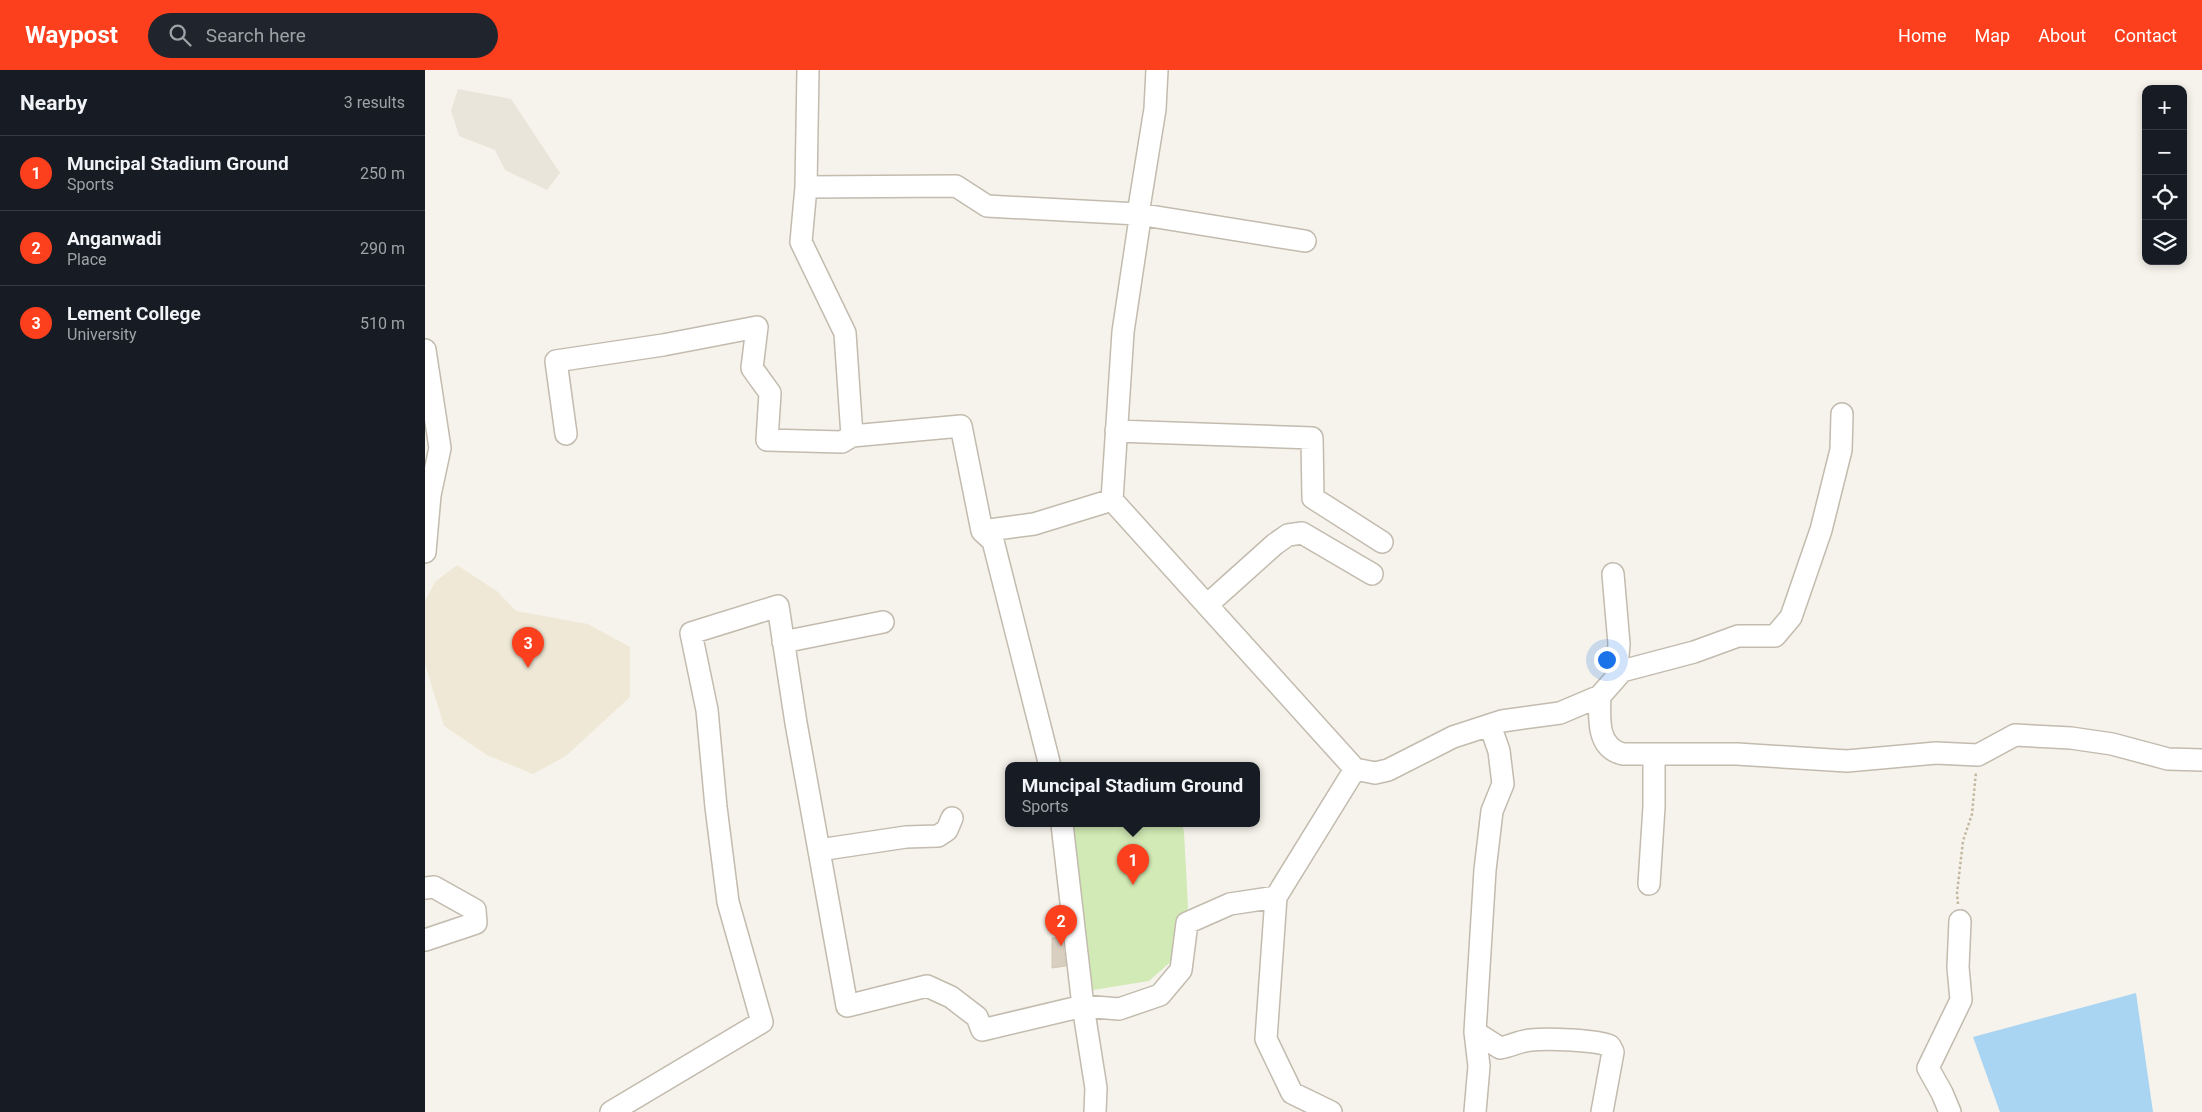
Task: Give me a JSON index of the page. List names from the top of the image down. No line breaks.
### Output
{"page":{"header":"Waypost","search":"Search here","nav":["Home","Map","About","Contact"],"heading":["Nearby","3 results"],"map_buttons":["+","−"],"list":[{"mark":"1","name":"Muncipal Stadium Ground","note":"Sports","value":"250 m"},{"mark":"2","name":"Anganwadi","note":"Place","value":"290 m"},{"mark":"3","name":"Lement College","note":"University","value":"510 m"}],"pins":["3","1","2"],"popup":["Muncipal Stadium Ground","Sports"]}}
